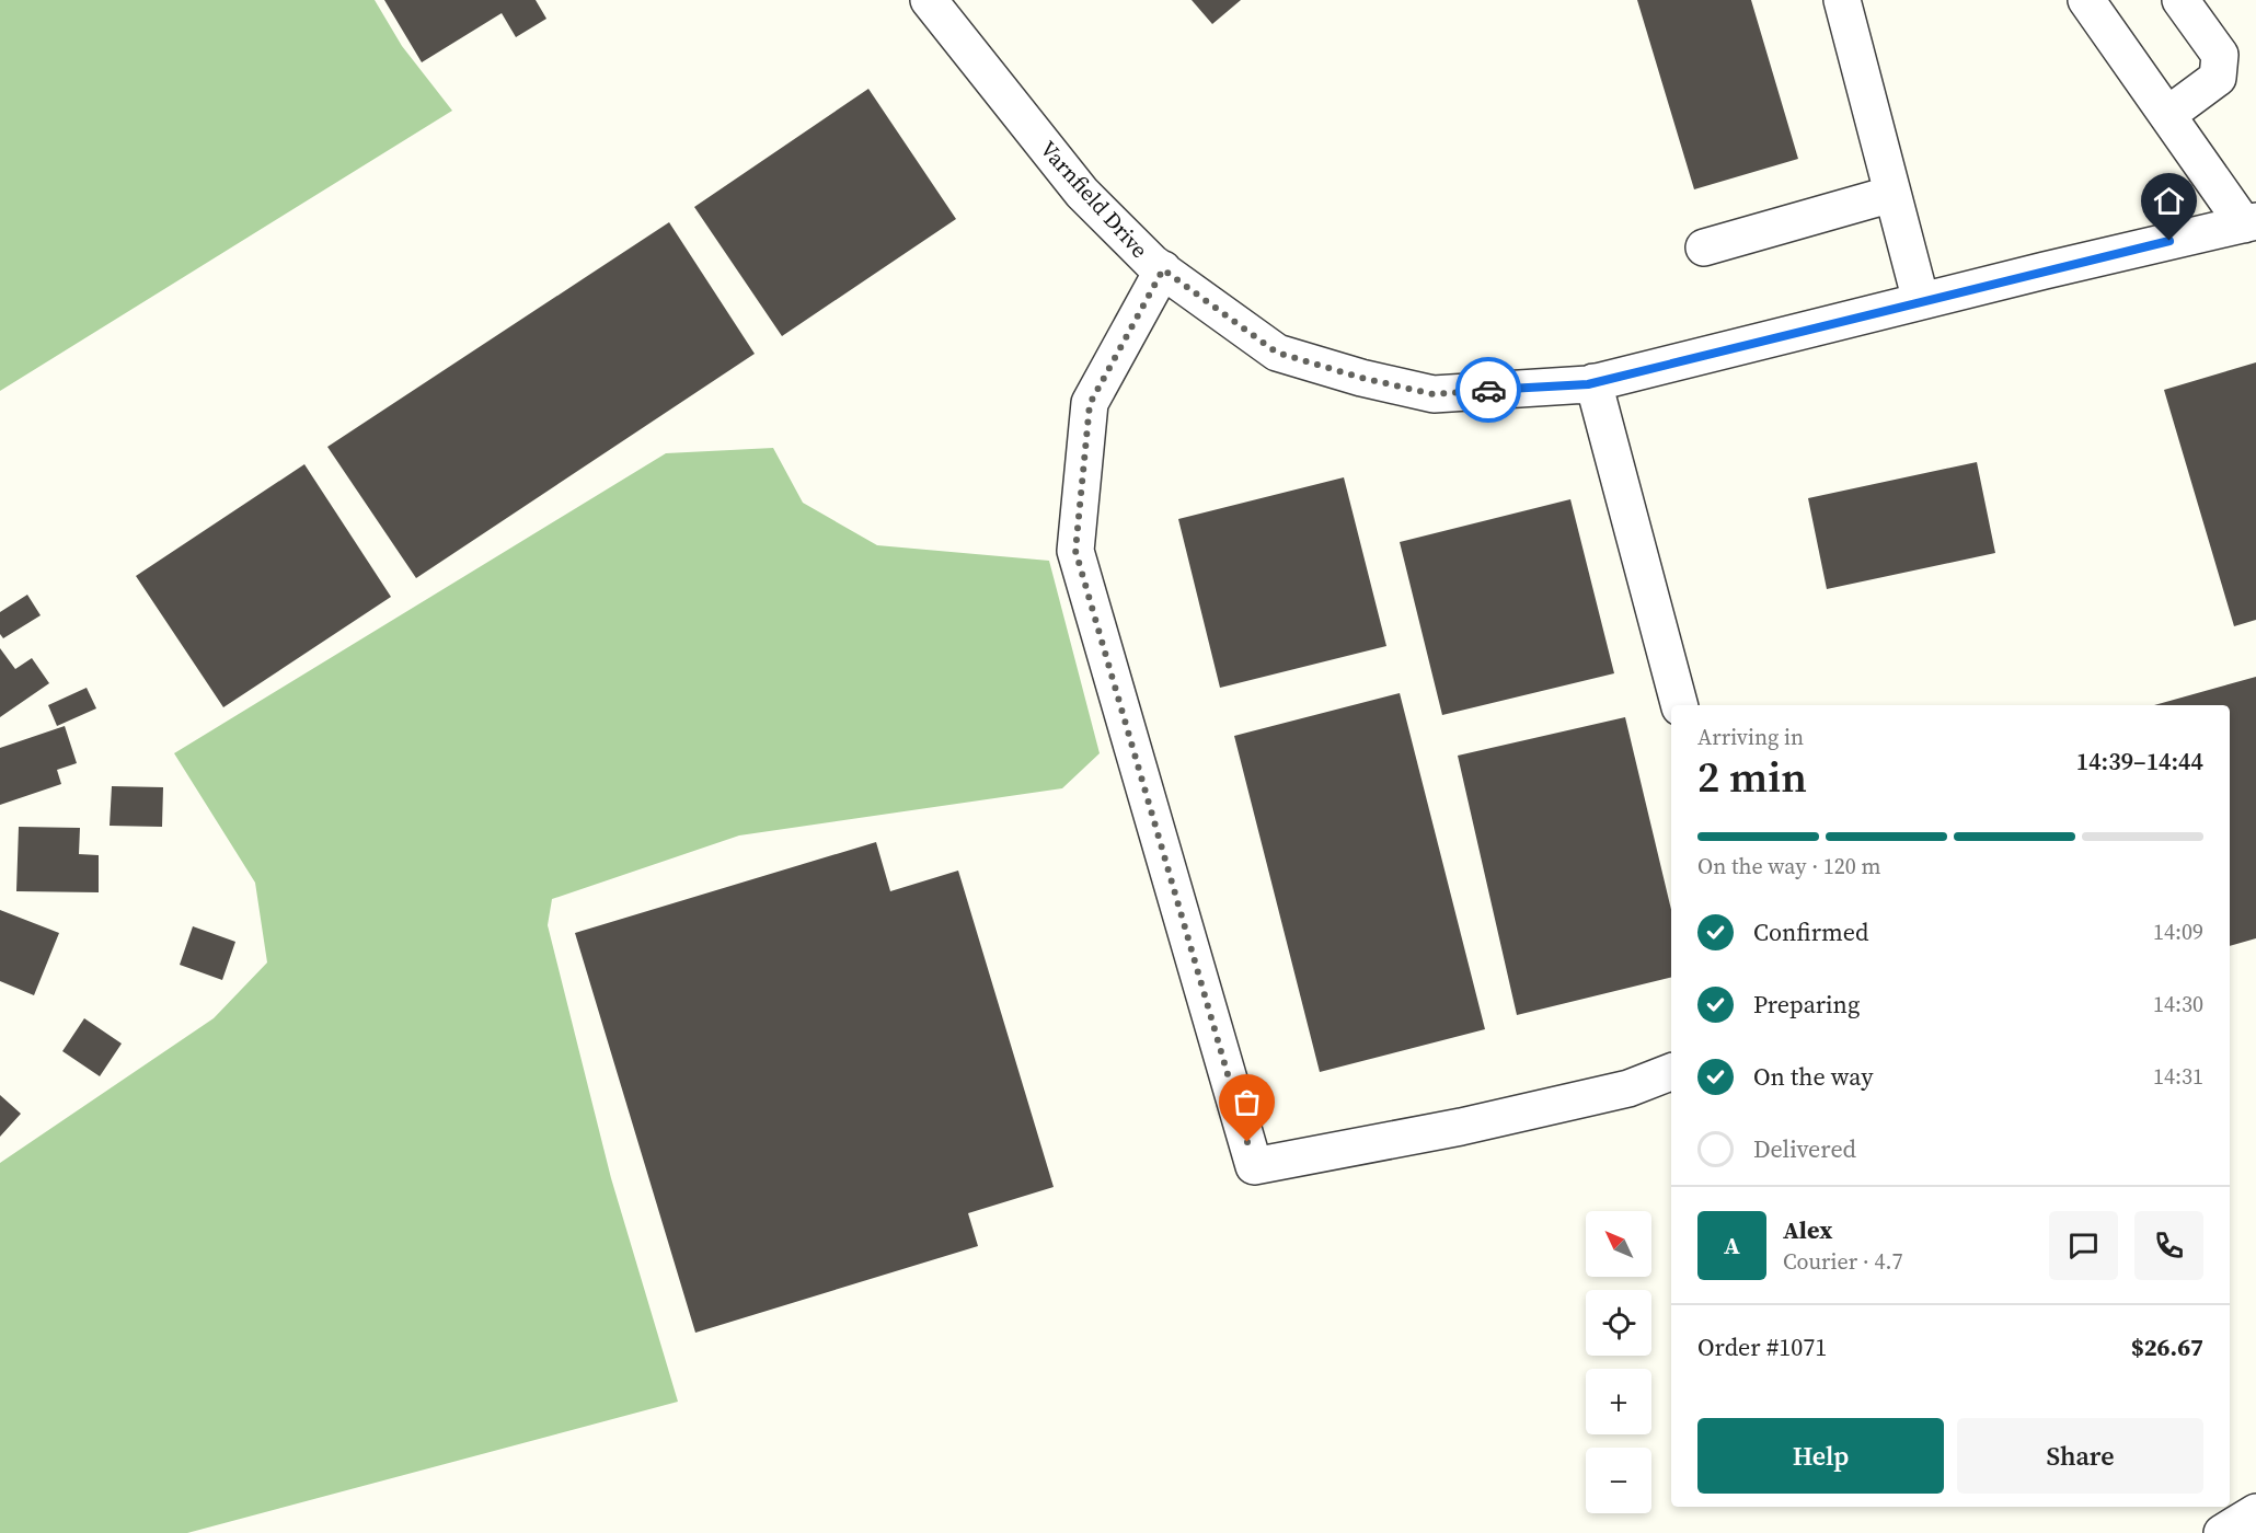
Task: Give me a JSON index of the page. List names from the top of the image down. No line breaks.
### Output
{"streets":{"street":["Varnfield Drive"]},"north":"top left","page":{"heading":["2 min","Arriving in","14:39–14:44"],"panel":["Alex","Courier · 4.7","Order #1071","$26.67"],"bar":"On the way · 120 m","list":[["Confirmed","14:09"],["Preparing","14:30"],["On the way","14:31"],"Delivered"],"map_buttons":["+","−"],"round":"A","buttons":["Help","Share"]}}
